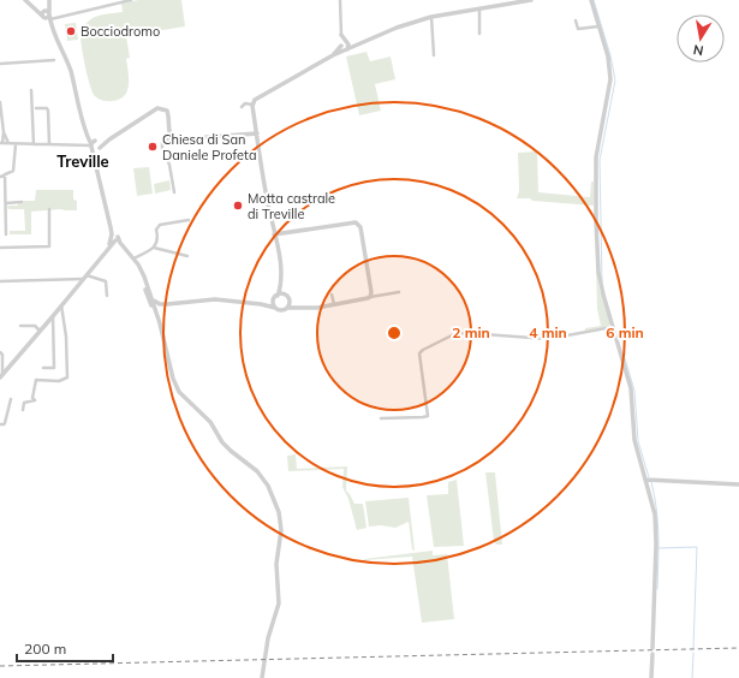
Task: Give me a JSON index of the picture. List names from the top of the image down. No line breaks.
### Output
{"districts":["Treville"],"places":["Bocciodromo","Chiesa di San Daniele Profeta","Motta castrale di Treville"],"scale_bar":"200 m","north":"bottom","rings":["2 min","4 min","6 min"]}
